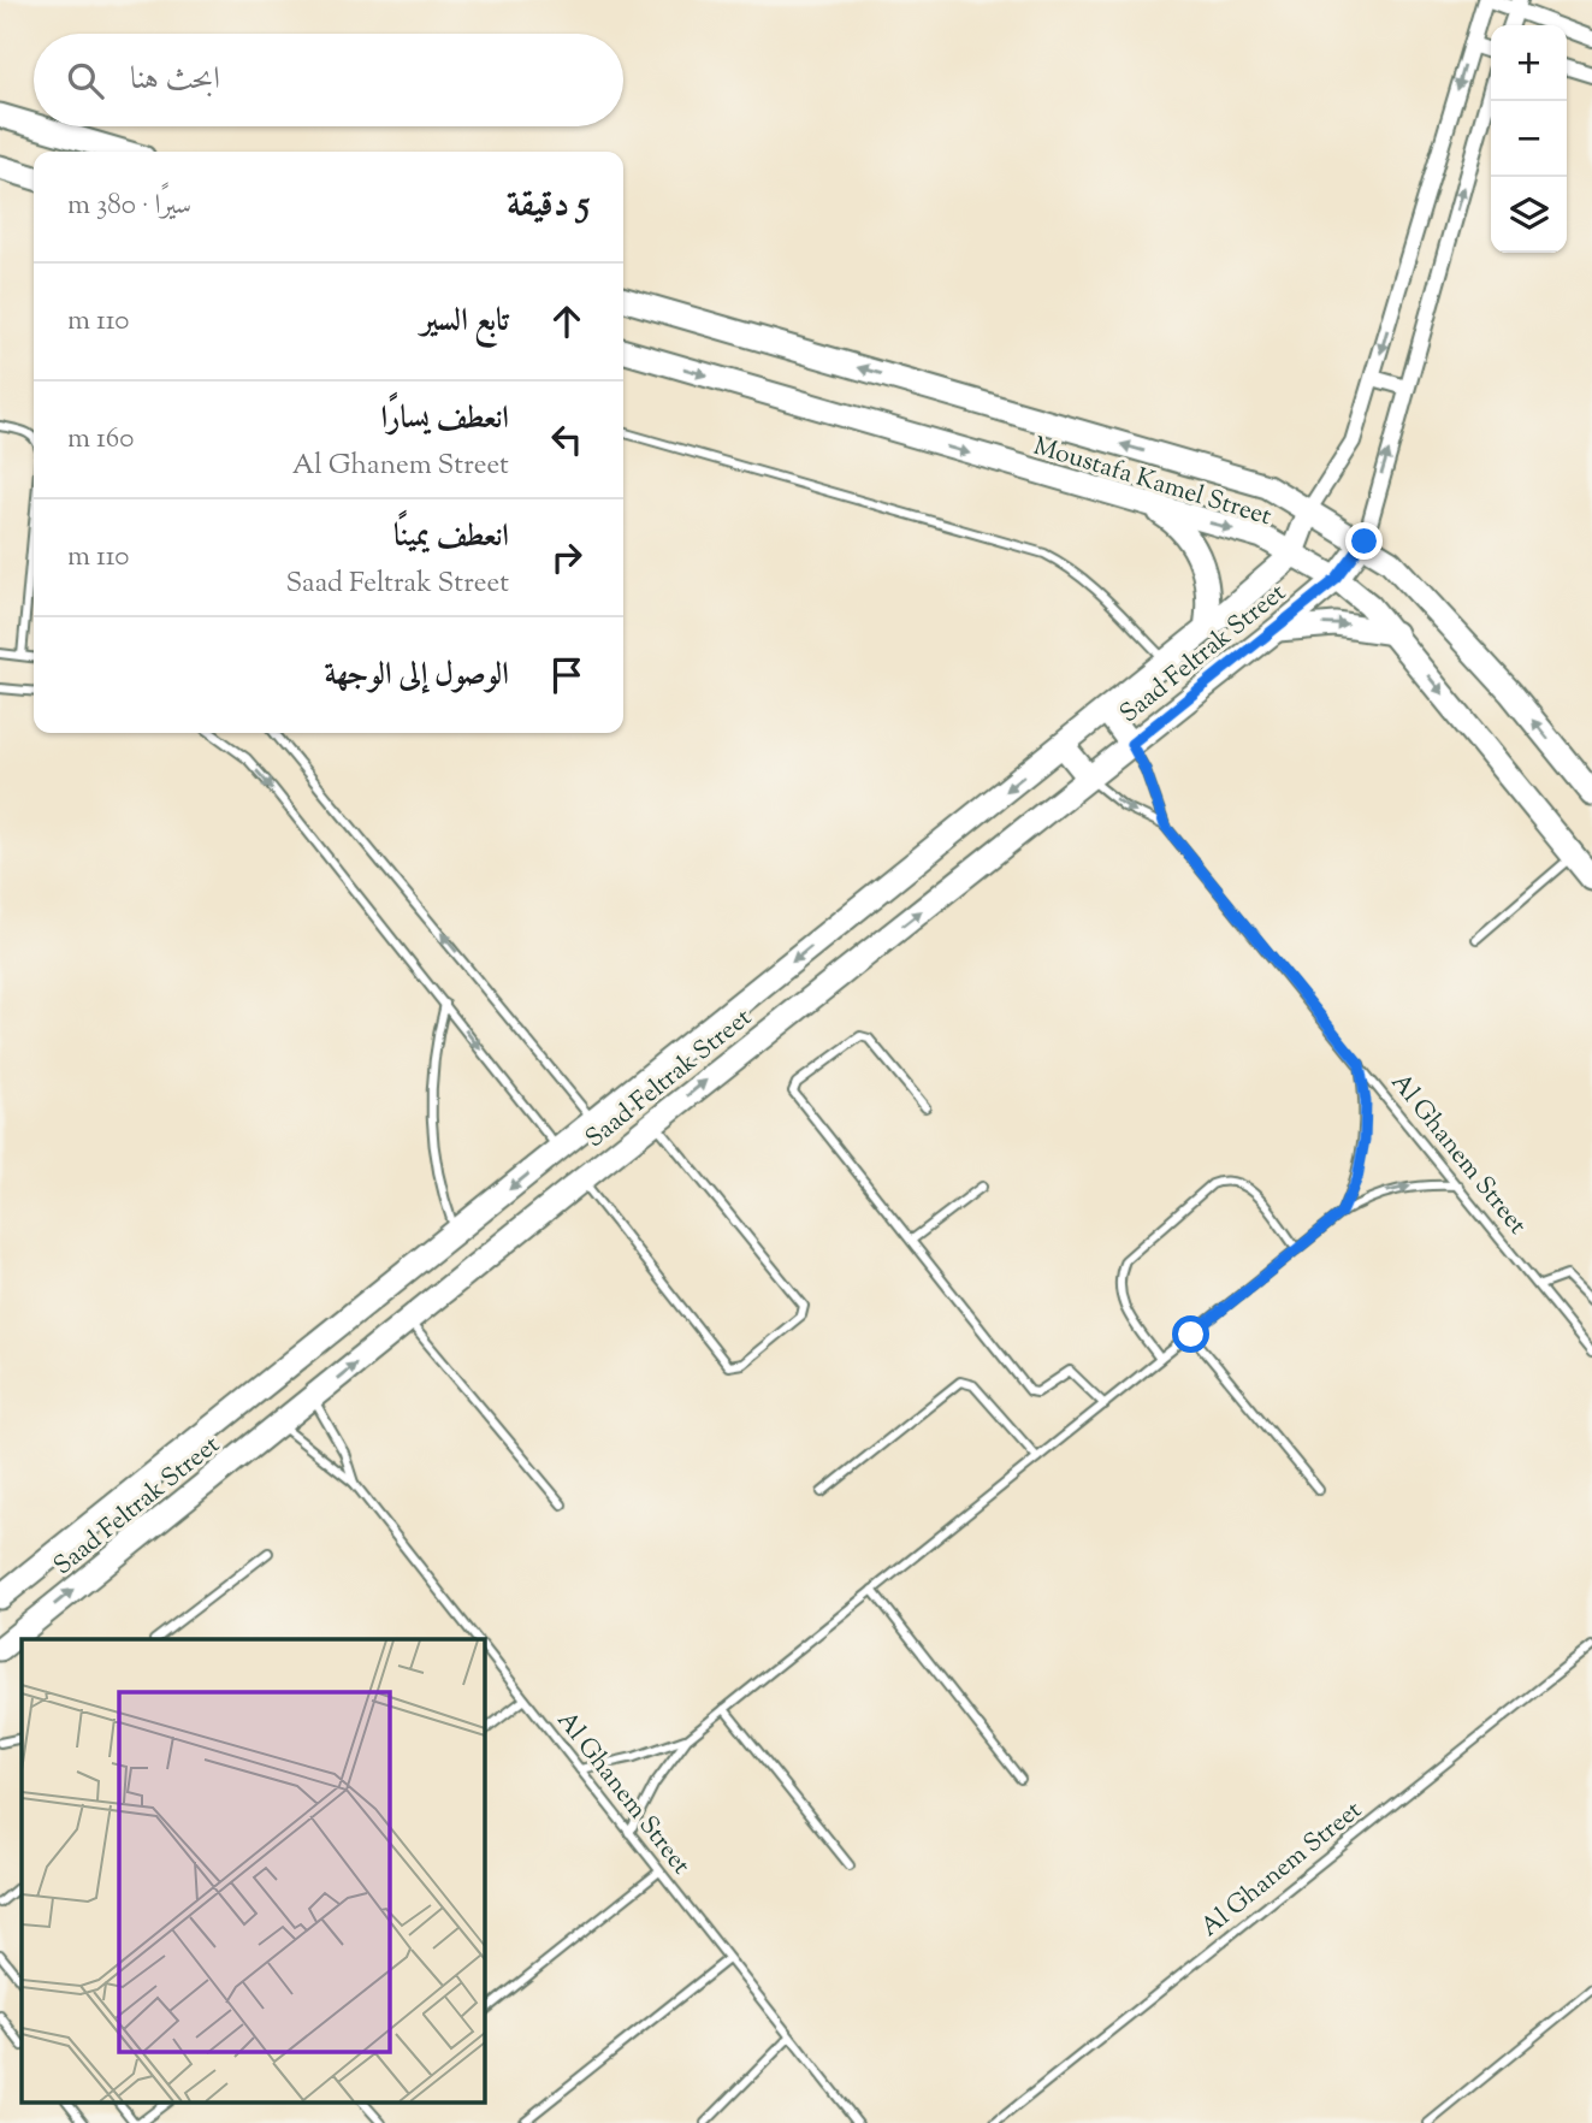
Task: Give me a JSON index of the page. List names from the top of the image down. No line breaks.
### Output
{"streets":{"street":["Moustafa Kamel Street","Saad Feltrak Street"],"lane":["Al Ghanem Street"]},"crossings":[["Moustafa Kamel Street","Saad Feltrak Street"],["Saad Feltrak Street","Al Ghanem Street"]],"page":{"map_buttons":["+","−"],"search":"ابحث هنا","heading":["5 دقيقة","سيرًا · 380 m"],"list":[["تابع السير","110 m"],["انعطف يسارًا","Al Ghanem Street","160 m"],["انعطف يمينًا","Saad Feltrak Street","110 m"],"الوصول إلى الوجهة"]}}
